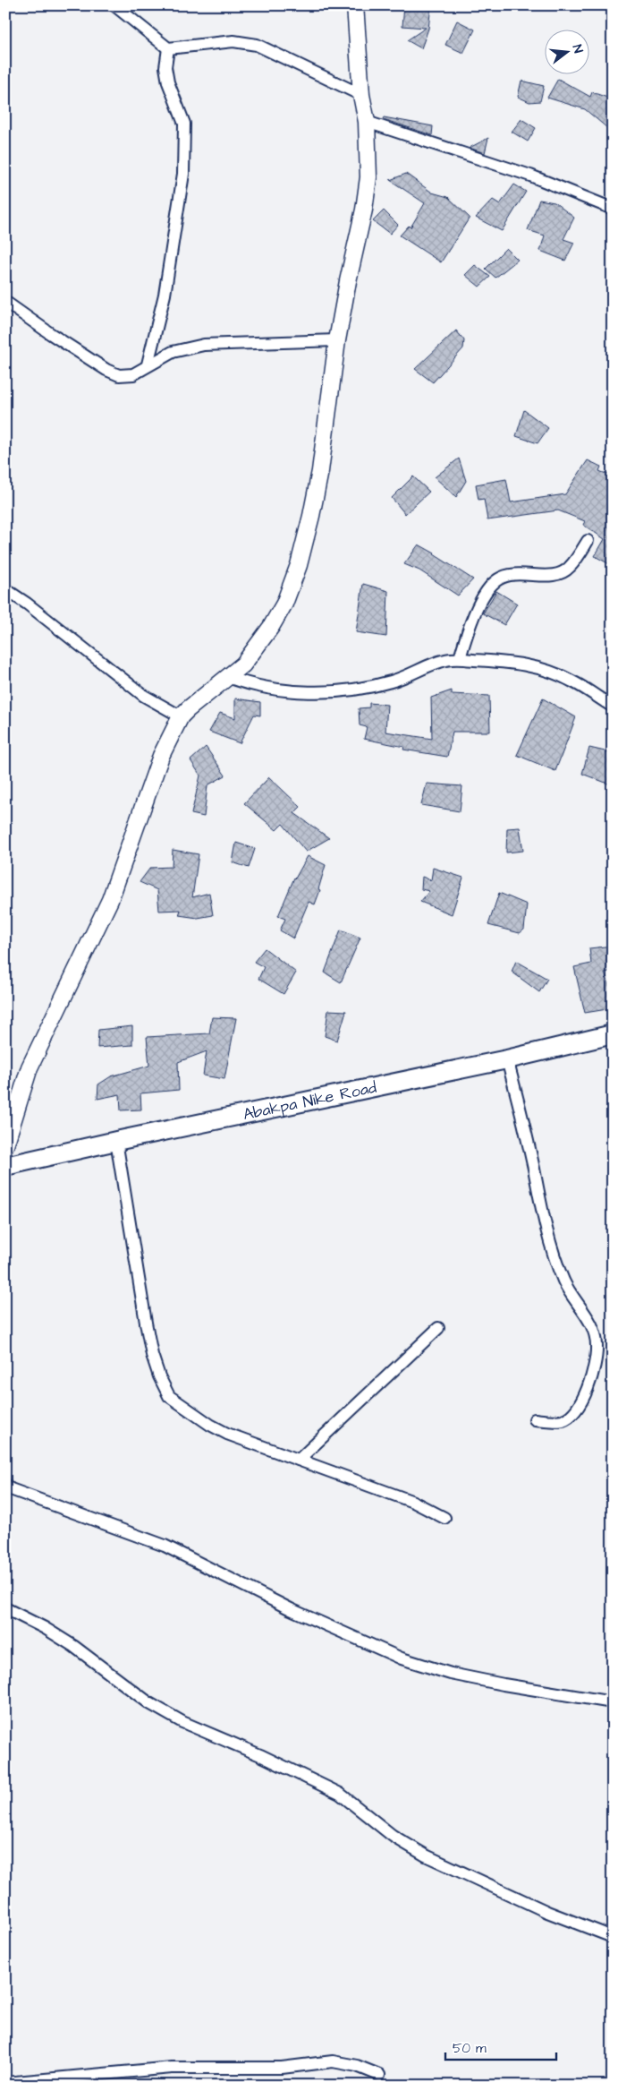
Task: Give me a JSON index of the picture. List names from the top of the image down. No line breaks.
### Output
{"streets":{"main road":["Abakpa Nike Road"]},"scale_bar":"50 m","north":"right"}
